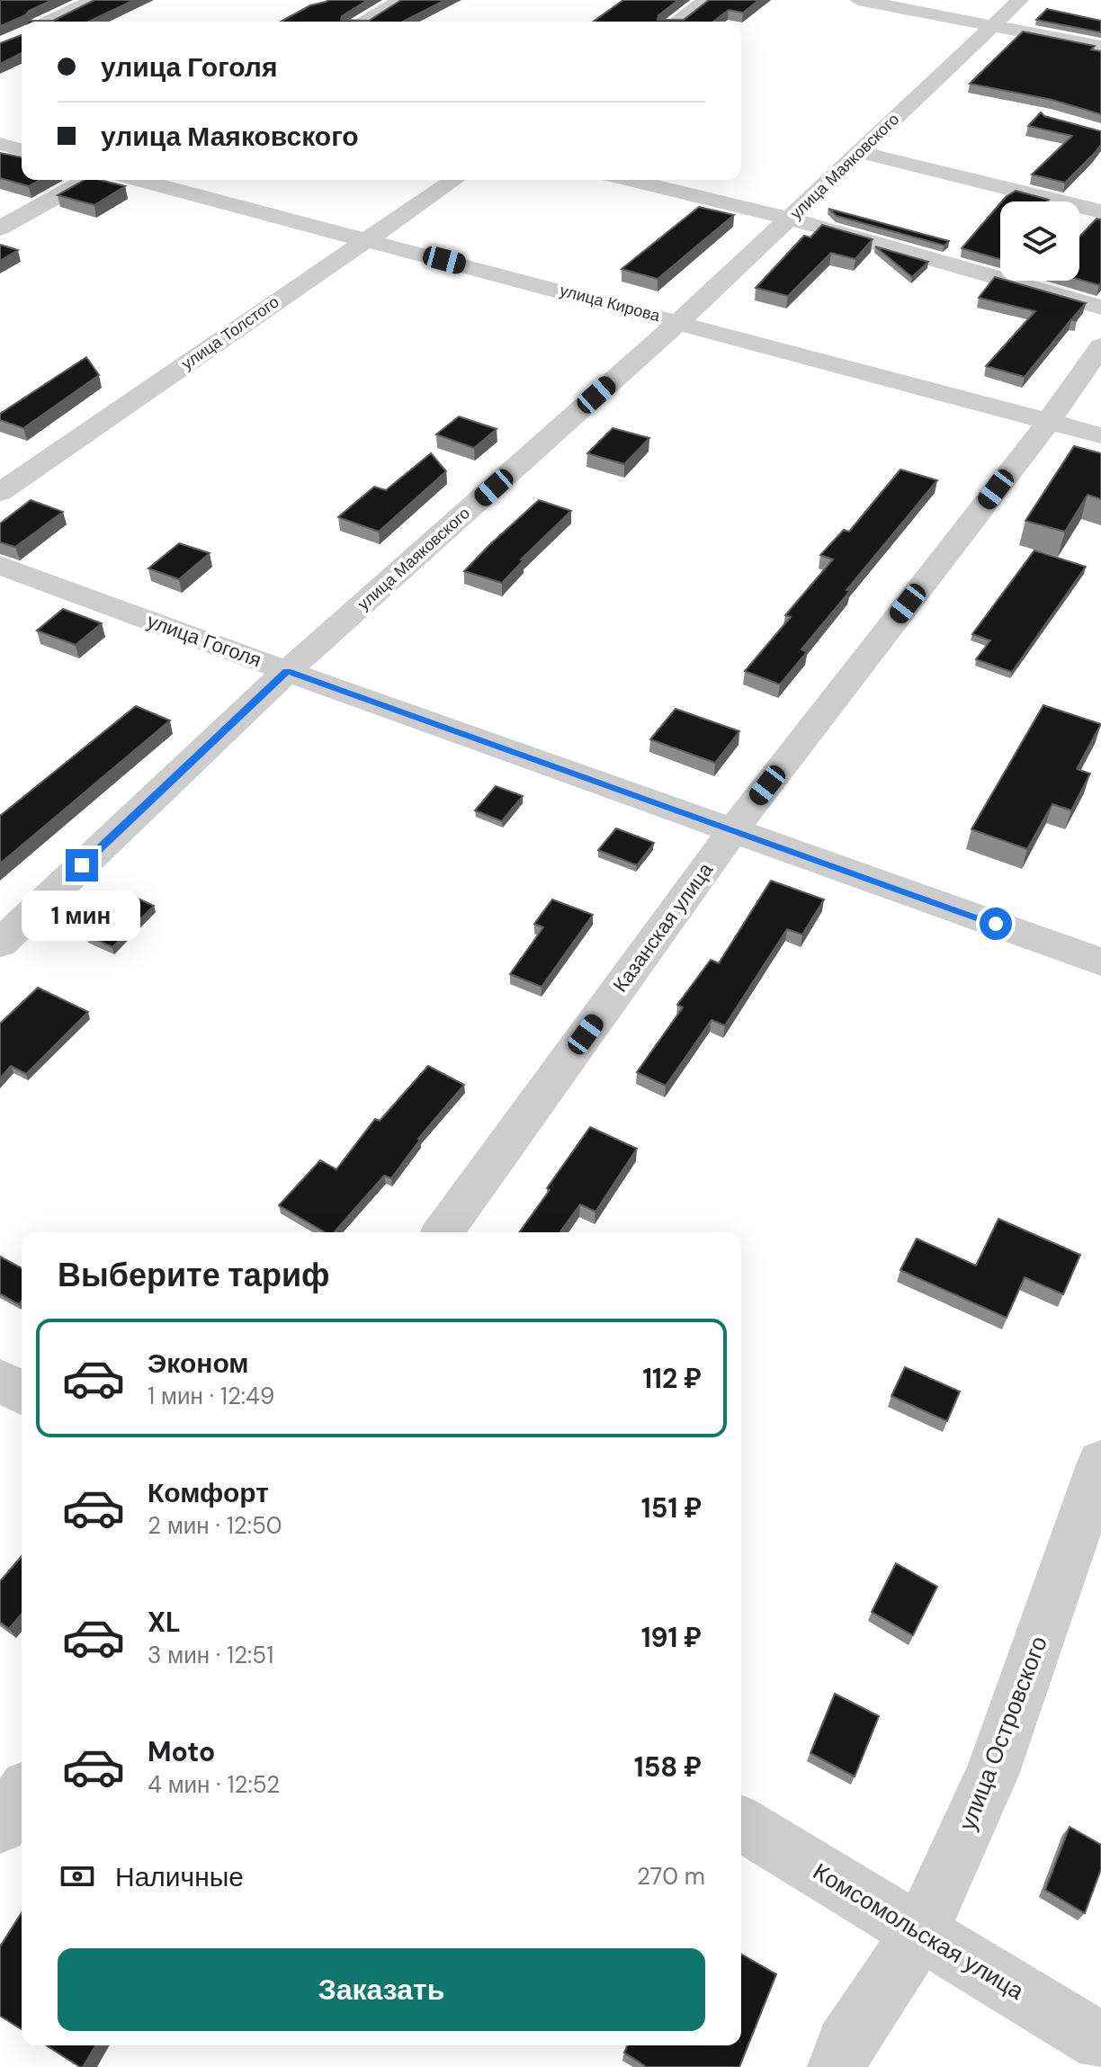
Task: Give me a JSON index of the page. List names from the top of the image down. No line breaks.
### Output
{"streets":{"street":["улица Маяковского","улица Кирова","улица Толстого","улица Гоголя","Казанская улица","улица Островского","Комсомольская улица"]},"crossings":[["улица Маяковского","улица Кирова"],["улица Маяковского","улица Гоголя"],["улица Кирова","улица Толстого"],["улица Кирова","Казанская улица"],["улица Гоголя","Казанская улица"],["улица Островского","Комсомольская улица"]],"page":{"banner":["улица Гоголя","улица Маяковского"],"bubble":"1 мин","heading":"Выберите тариф","list":[{"name":"Эконом","note":"1 мин · 12:49","value":"112 ₽"},{"name":"Комфорт","note":"2 мин · 12:50","value":"151 ₽"},{"name":"XL","note":"3 мин · 12:51","value":"191 ₽"},{"name":"Moto","note":"4 мин · 12:52","value":"158 ₽"}],"pay":["Наличные","270 m"],"buttons":"Заказать"}}
